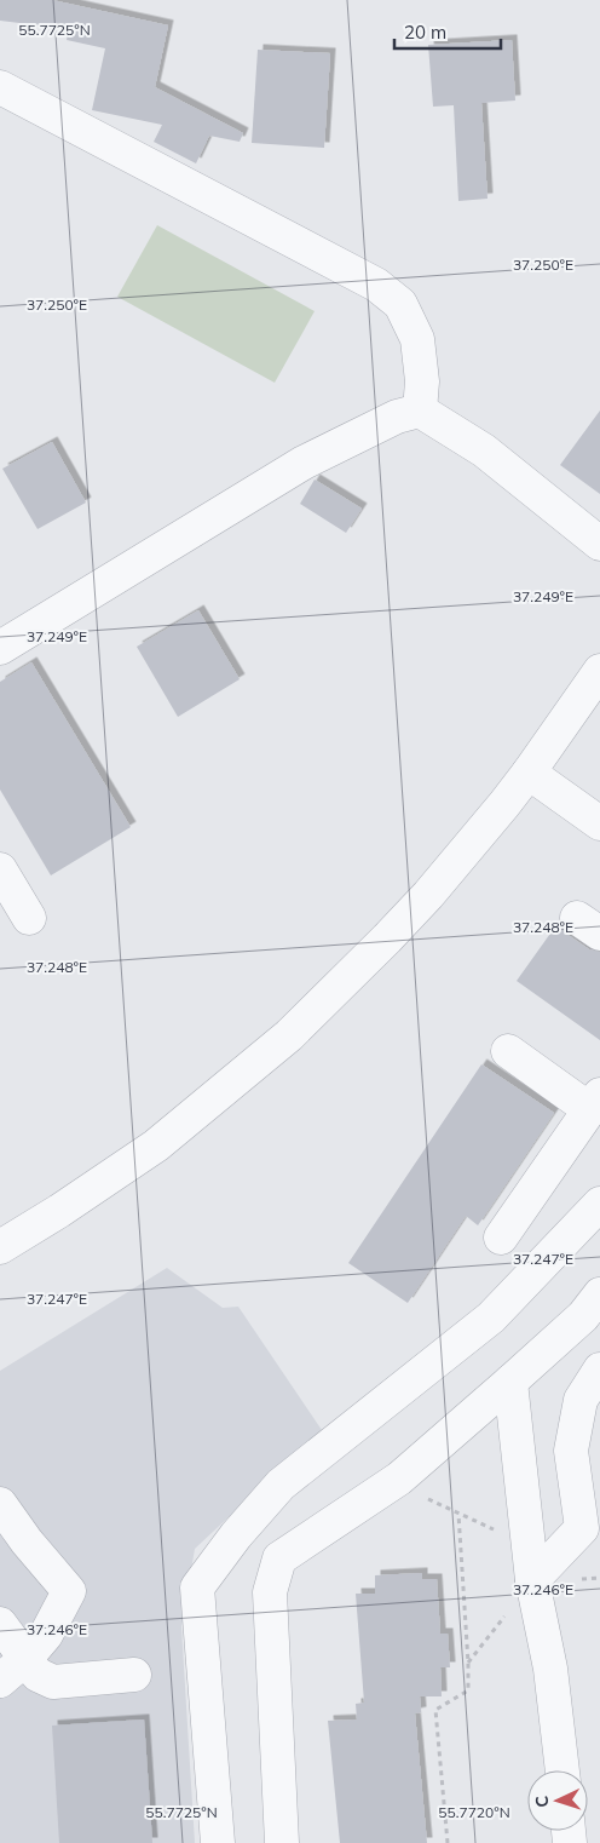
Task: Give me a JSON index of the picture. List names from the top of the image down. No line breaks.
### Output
{"scale_bar":"20 m","north":"left","coordinates":["55.7725°N","37.250°E","37.249°E","37.248°E","37.247°E","37.246°E","55.7720°N"]}
